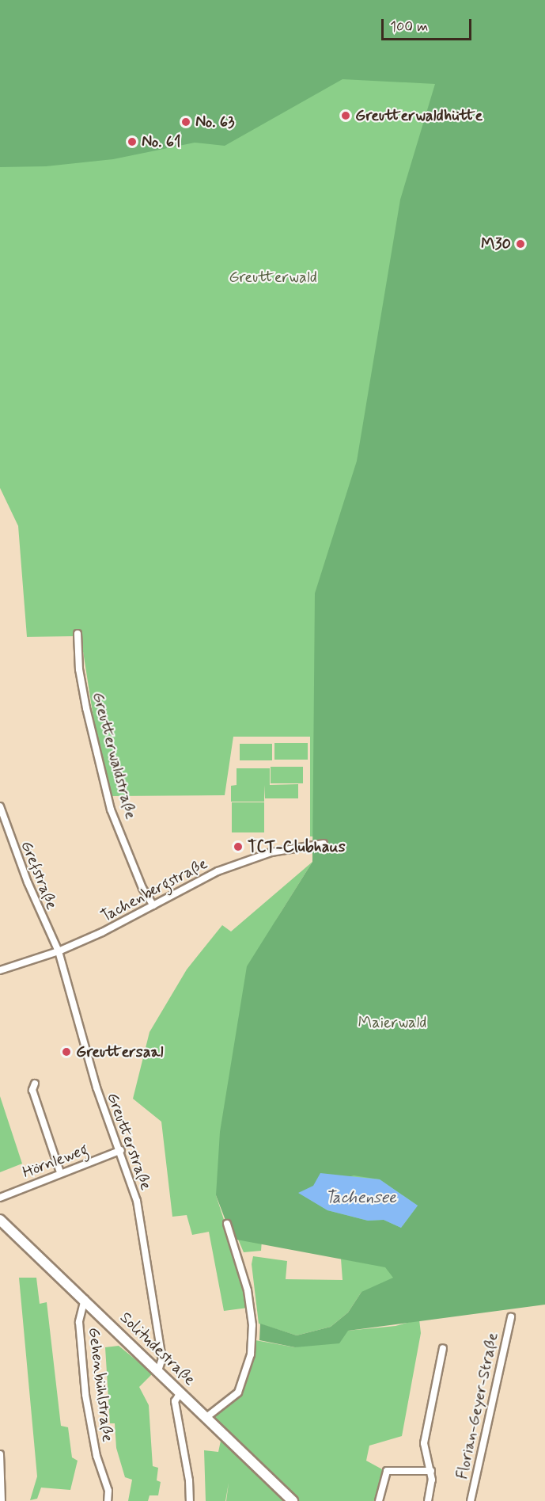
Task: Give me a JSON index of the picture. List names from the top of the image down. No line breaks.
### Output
{"streets":{"main road":["Solitudestraße"],"street":["Greutterwaldstraße","Grefstraße","Tachenbergstraße","Greutterstraße","Hörnleweg","Gehenbühlstraße","Florian-Geyer-Straße"]},"crossings":[["Greutterwaldstraße","Tachenbergstraße"],["Grefstraße","Tachenbergstraße"],["Grefstraße","Greutterstraße"],["Tachenbergstraße","Greutterstraße"],["Greutterstraße","Hörnleweg"],["Greutterstraße","Solitudestraße"],["Solitudestraße","Gehenbühlstraße"]],"water":["Tachensee"],"parks":["Greutterwald","Maierwald"],"places":["Greutterwaldhütte","No. 63","No. 61","M30","TCT-Clubhaus","Greuttersaal"],"scale_bar":"100 m"}
